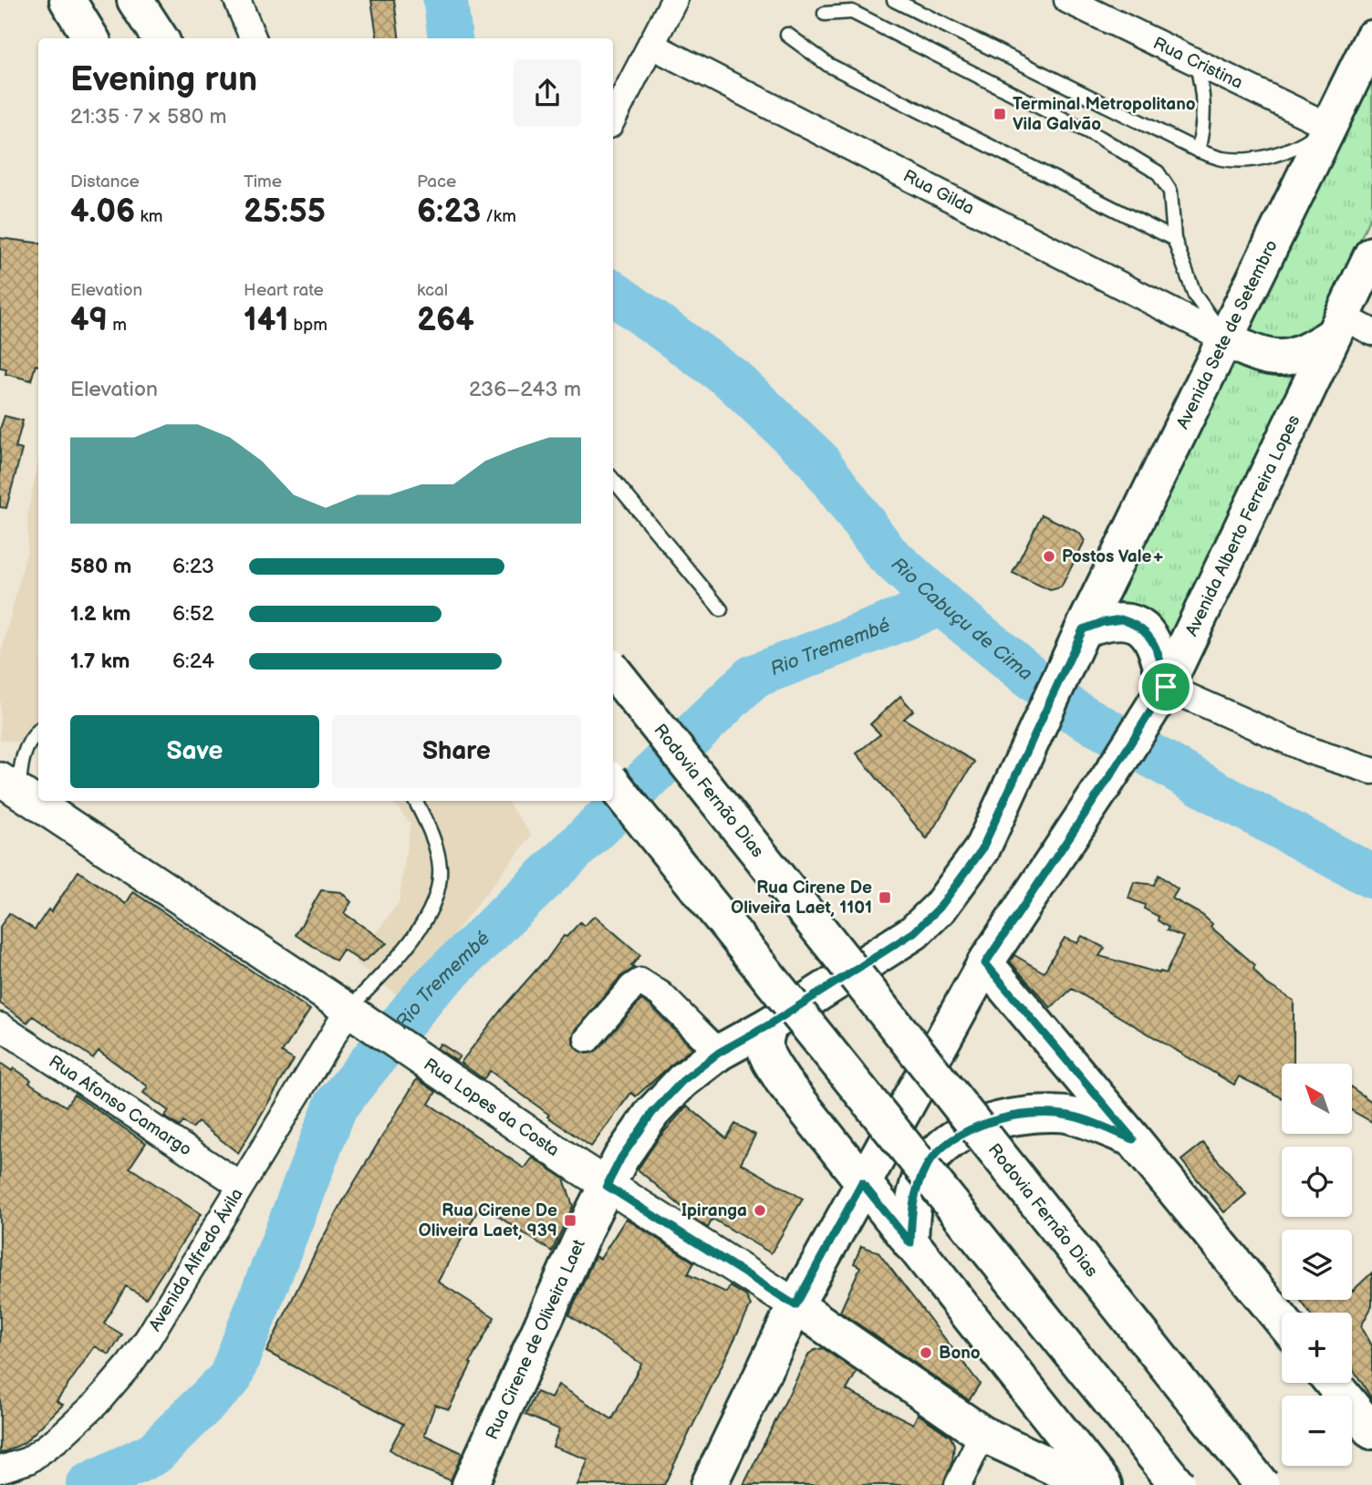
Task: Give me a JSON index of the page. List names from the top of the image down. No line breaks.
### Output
{"streets":{"main road":["Avenida Sete de Setembro","Avenida Alberto Ferreira Lopes","Rodovia Fernão Dias","Rua Lopes da Costa","Rua Cirene de Oliveira Laet"],"street":["Rua Cristina","Rua Gilda","Rua Afonso Camargo","Avenida Alfredo Ávila"]},"crossings":[["Rua Cristina","Avenida Sete de Setembro"],["Rua Gilda","Avenida Sete de Setembro"],["Avenida Sete de Setembro","Rua Cirene de Oliveira Laet"],["Avenida Alberto Ferreira Lopes","Rua Lopes da Costa"],["Rua Afonso Camargo","Avenida Alfredo Ávila"],["Rua Lopes da Costa","Avenida Alfredo Ávila"],["Rua Lopes da Costa","Rua Cirene de Oliveira Laet"]],"water":["Rio Cabuçu de Cima","Rio Tremembé"],"places":{"transit":["Terminal Metropolitano Vila Galvão","Rua Cirene De Oliveira Laet, 1101","Rua Cirene De Oliveira Laet, 939"],"other":["Postos Vale+","Ipiranga","Bono"]},"north":"top left","page":{"heading":["Evening run","21:35 · 7 × 580 m"],"stats":[["Distance","4.06 km"],["Time","25:55"],["Pace","6:23 /km"],["Elevation","49 m"],["Heart rate","141 bpm"],["kcal","264"]],"chart":["Elevation","236–243 m"],"list":[{"name":"580 m","note":"6:23"},{"name":"1.2 km","note":"6:52"},{"name":"1.7 km","note":"6:24"}],"buttons":["Save","Share"],"map_buttons":["+","−"]}}
